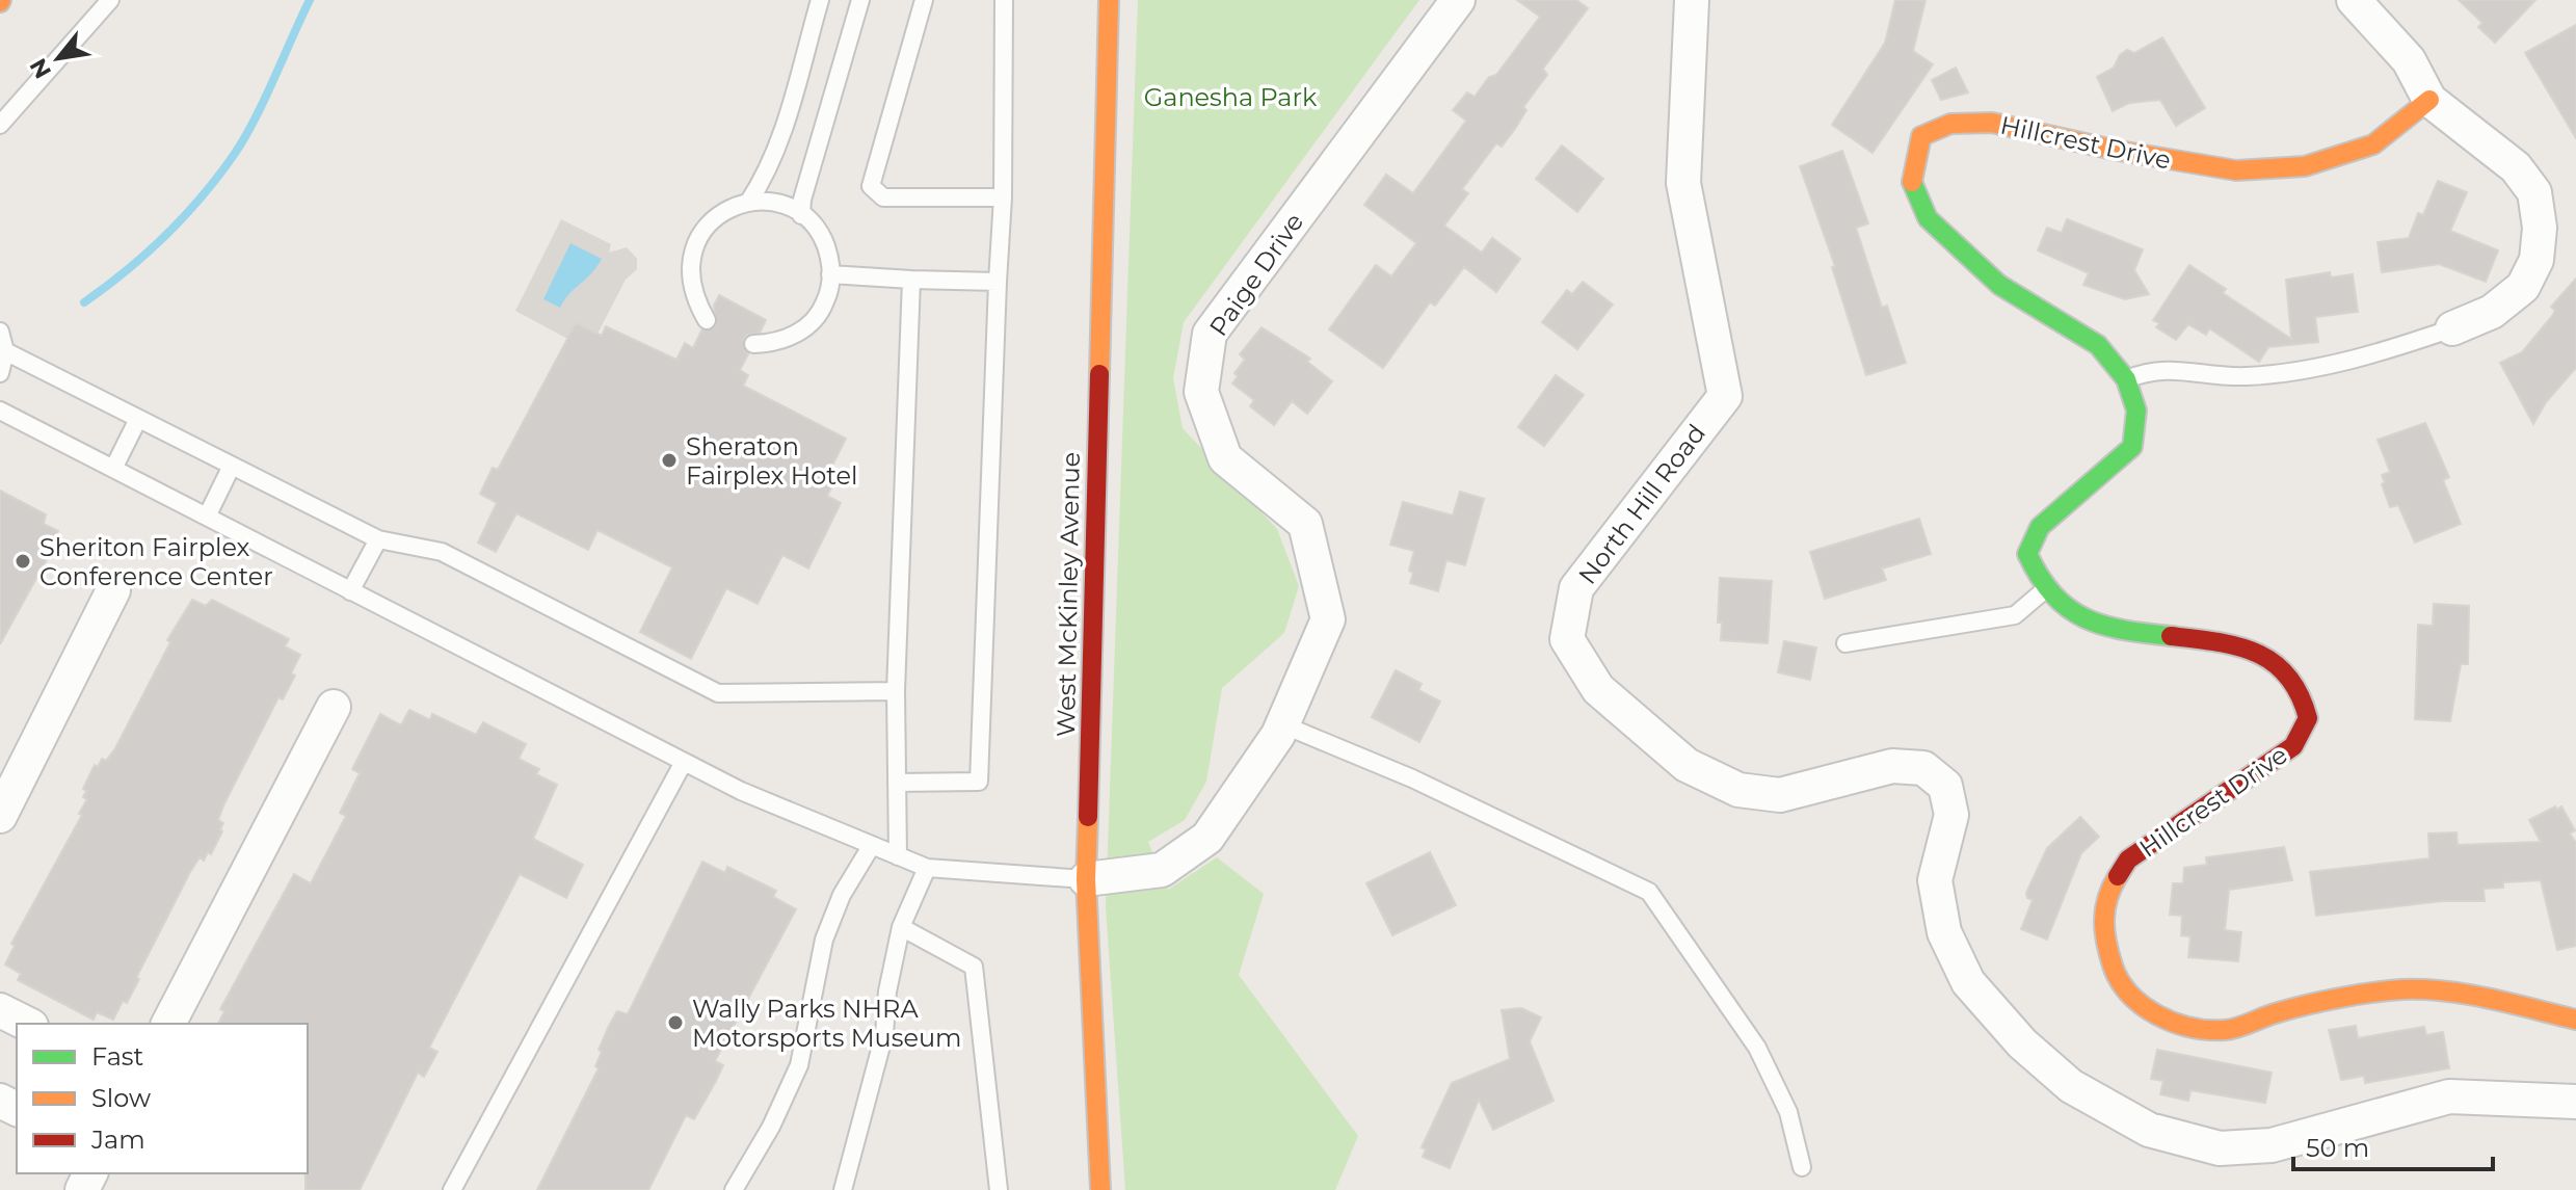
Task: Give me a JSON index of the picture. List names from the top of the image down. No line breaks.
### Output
{"streets":{"street":["Hillcrest Drive","Paige Drive","North Hill Road","West McKinley Avenue"]},"crossings":[["Paige Drive","West McKinley Avenue"]],"parks":["Ganesha Park"],"places":["Sheraton Fairplex Hotel","Sheriton Fairplex Conference Center","Wally Parks NHRA Motorsports Museum"],"legend":["Fast","Slow","Jam"],"scale_bar":"50 m","north":"bottom left"}
